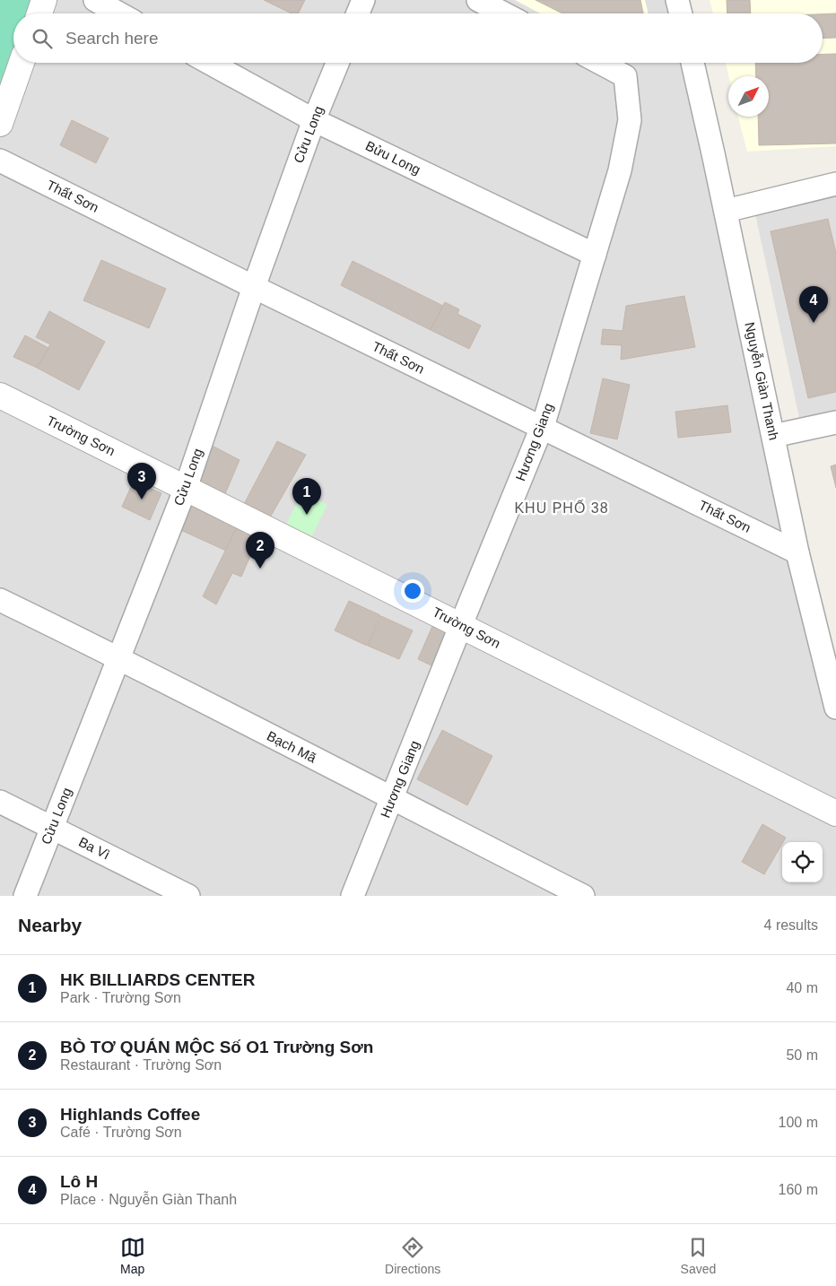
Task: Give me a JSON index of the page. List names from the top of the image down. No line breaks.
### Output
{"streets":{"street":["Cửu Long","Bửu Long","Thất Sơn","Nguyễn Giàn Thanh","Trường Sơn","Hương Giang","Bạch Mã","Ba Vì"]},"crossings":[["Cửu Long","Bửu Long"],["Cửu Long","Thất Sơn"],["Cửu Long","Trường Sơn"],["Cửu Long","Bạch Mã"],["Cửu Long","Ba Vì"],["Bửu Long","Hương Giang"],["Thất Sơn","Nguyễn Giàn Thanh"],["Thất Sơn","Hương Giang"],["Trường Sơn","Hương Giang"],["Hương Giang","Bạch Mã"]],"districts":["KHU PHỐ 38"],"north":"top right","page":{"search":"Search here","pins":["4","3","1","2"],"heading":["Nearby","4 results"],"list":[{"mark":"1","name":"HK BILLIARDS CENTER","note":"Park · Trường Sơn","value":"40 m"},{"mark":"2","name":"BÒ TƠ QUÁN MỘC Số O1 Trường Sơn","note":"Restaurant · Trường Sơn","value":"50 m"},{"mark":"3","name":"Highlands Coffee","note":"Café · Trường Sơn","value":"100 m"},{"mark":"4","name":"Lô H","note":"Place · Nguyễn Giàn Thanh","value":"160 m"}],"nav":["Map","Directions","Saved"]}}
